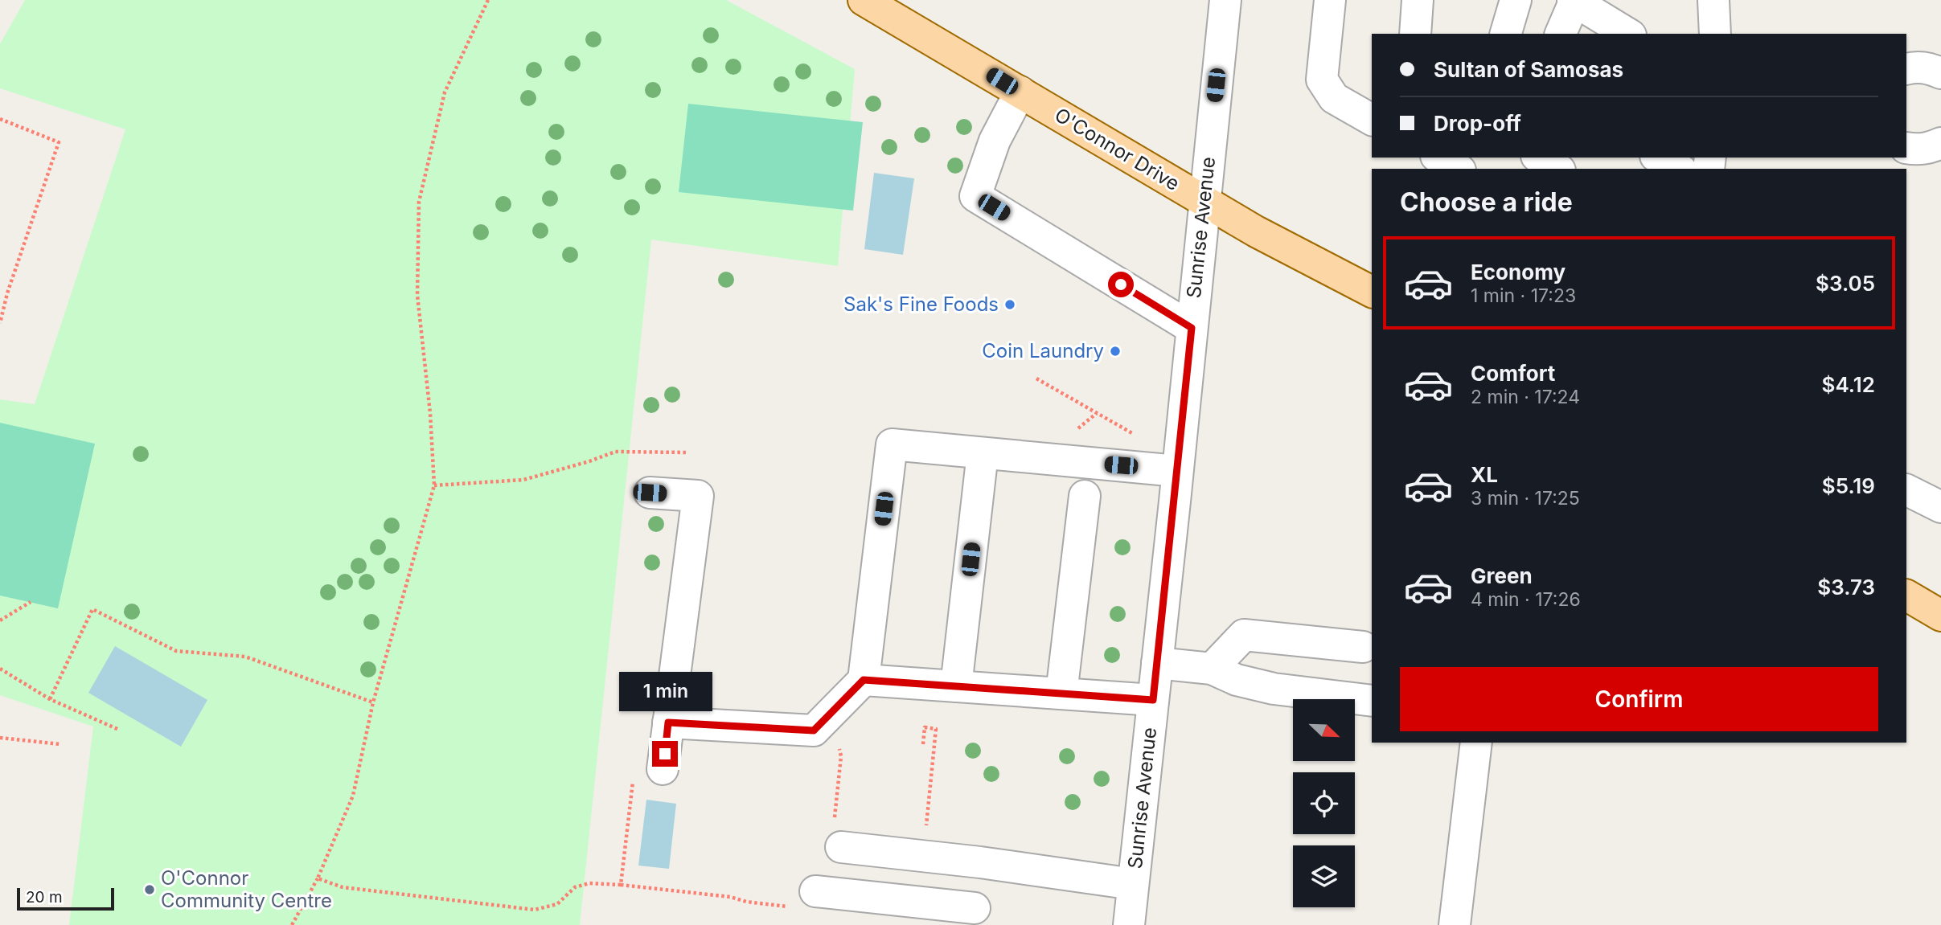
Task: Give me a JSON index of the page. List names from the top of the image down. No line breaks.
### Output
{"streets":{"main road":["O'Connor Drive"],"street":["Sunrise Avenue"]},"crossings":[["O'Connor Drive","Sunrise Avenue"]],"places":["Sak's Fine Foods","Coin Laundry","O'Connor Community Centre"],"scale_bar":"20 m","north":"bottom right","page":{"banner":["Sultan of Samosas","Drop-off"],"heading":"Choose a ride","list":[{"name":"Economy","note":"1 min · 17:23","value":"$3.05"},{"name":"Comfort","note":"2 min · 17:24","value":"$4.12"},{"name":"XL","note":"3 min · 17:25","value":"$5.19"},{"name":"Green","note":"4 min · 17:26","value":"$3.73"}],"buttons":"Confirm","bubble":"1 min","scale":"20 m"}}
